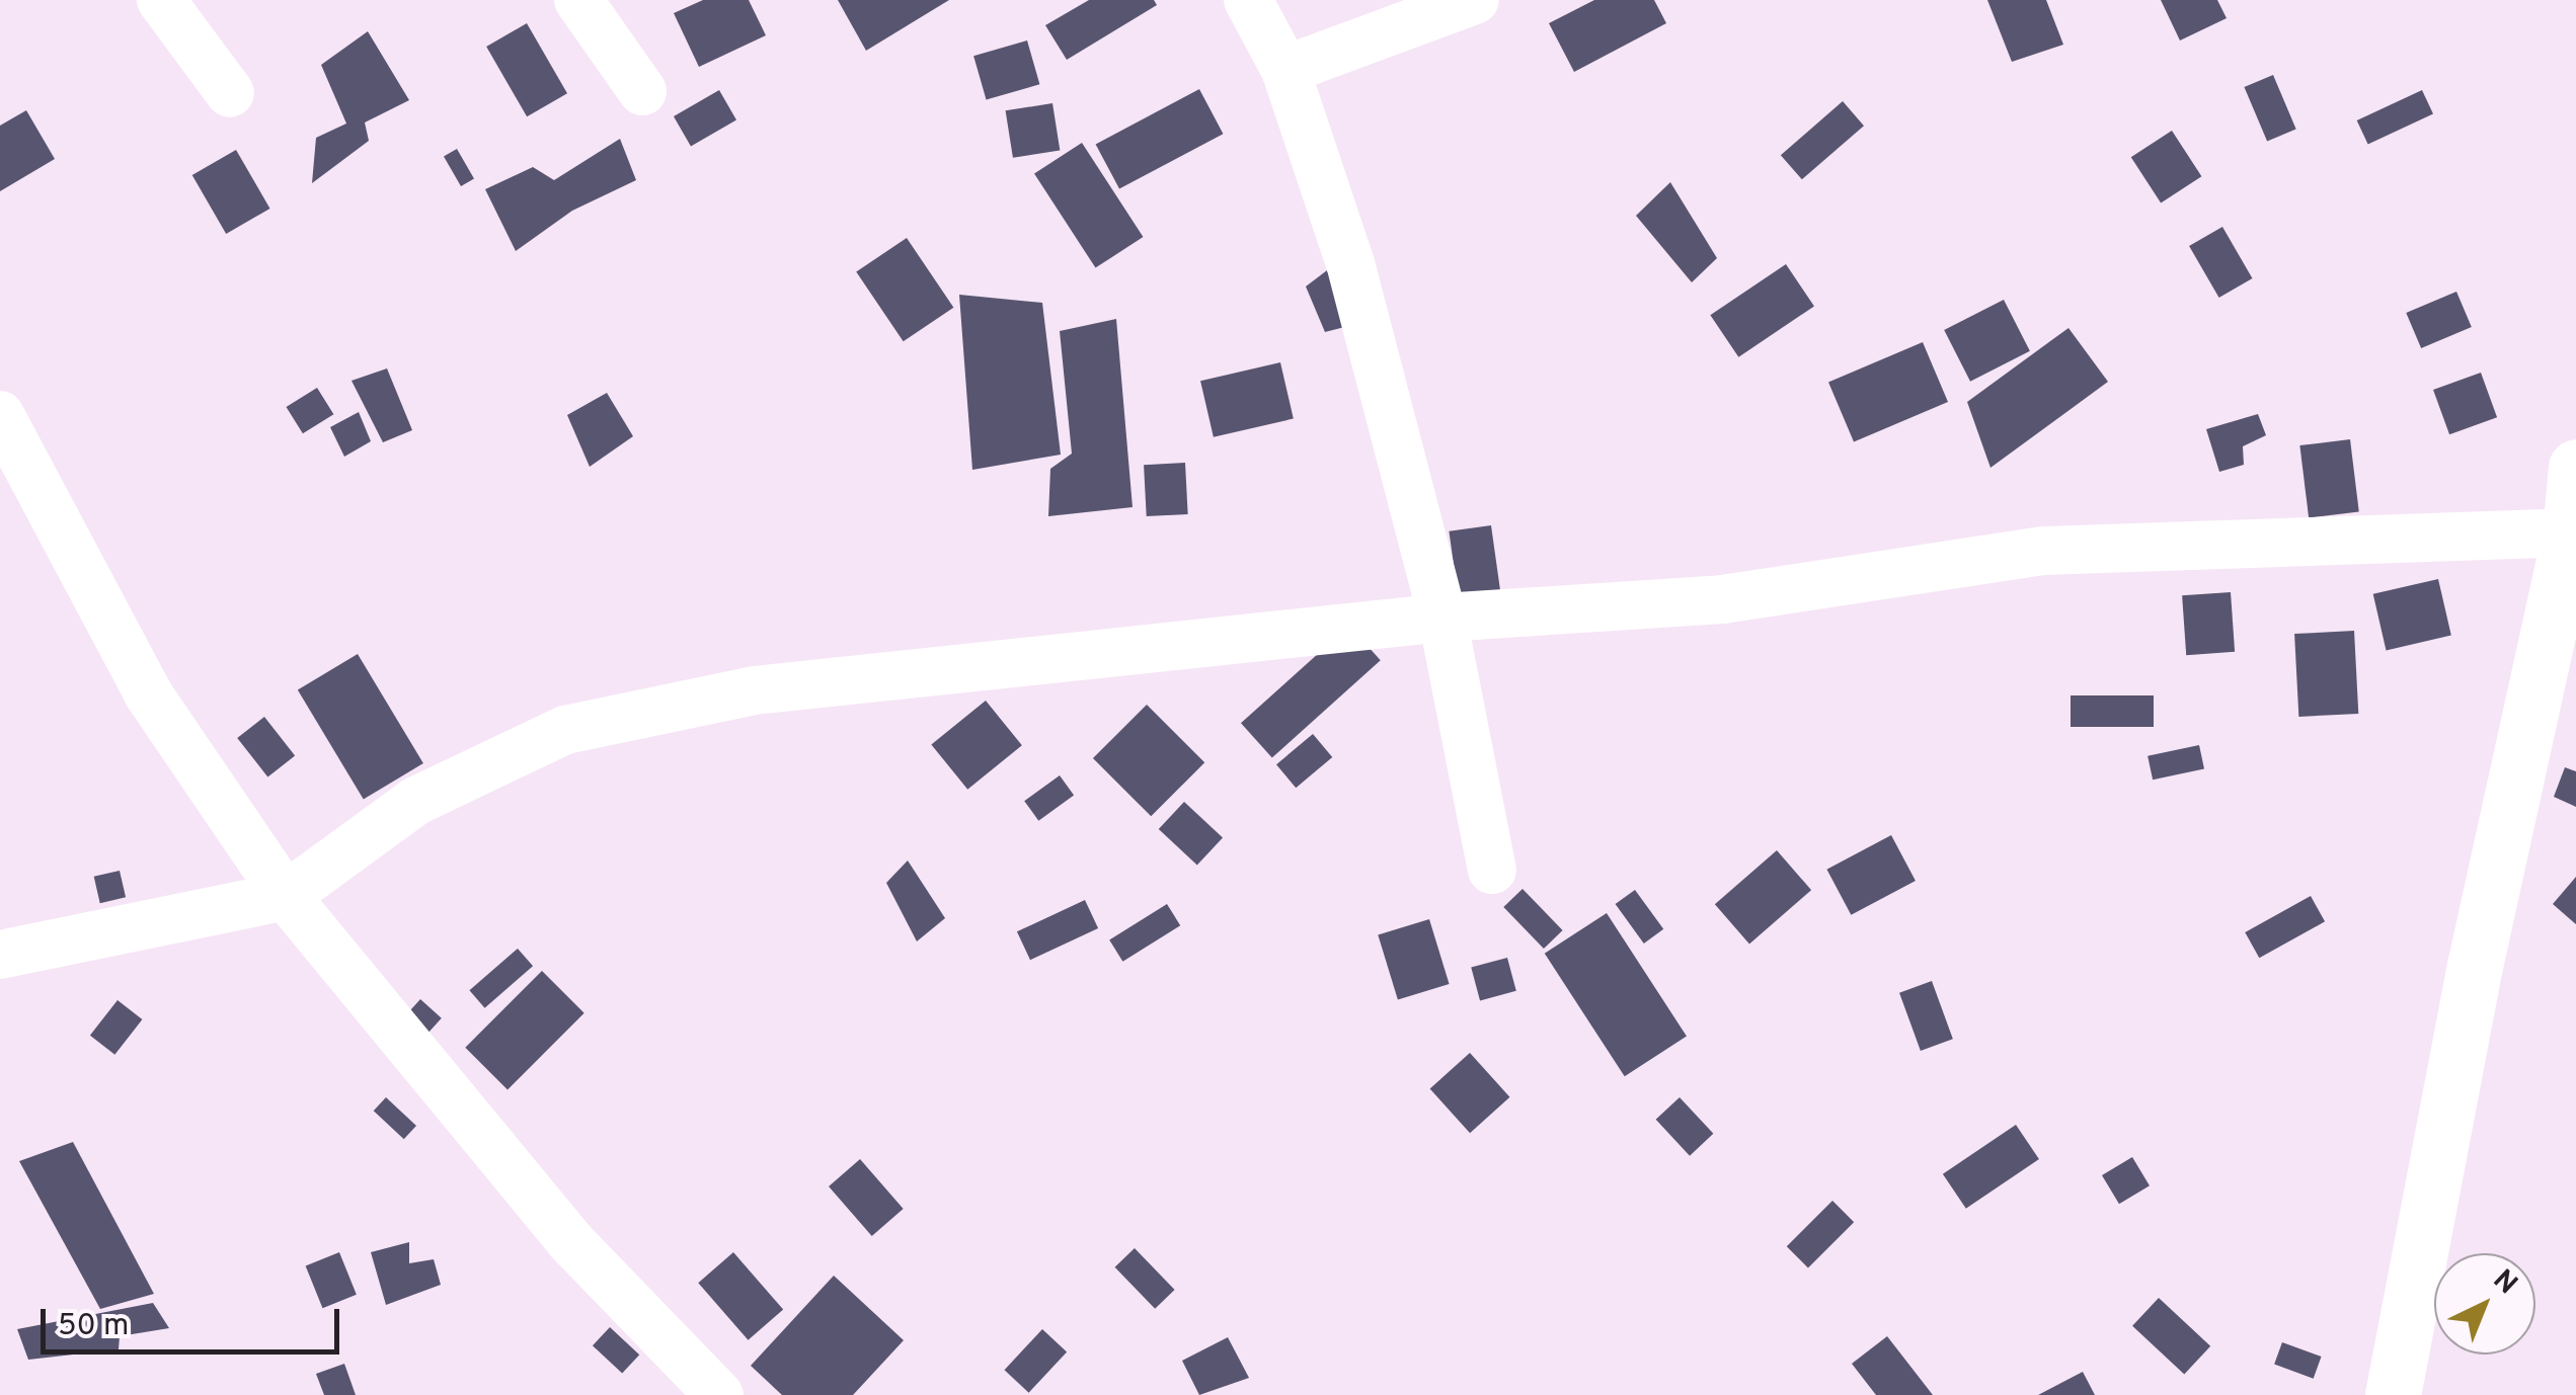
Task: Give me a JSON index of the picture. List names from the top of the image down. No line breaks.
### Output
{"scale_bar":"50 m","north":"top right"}
